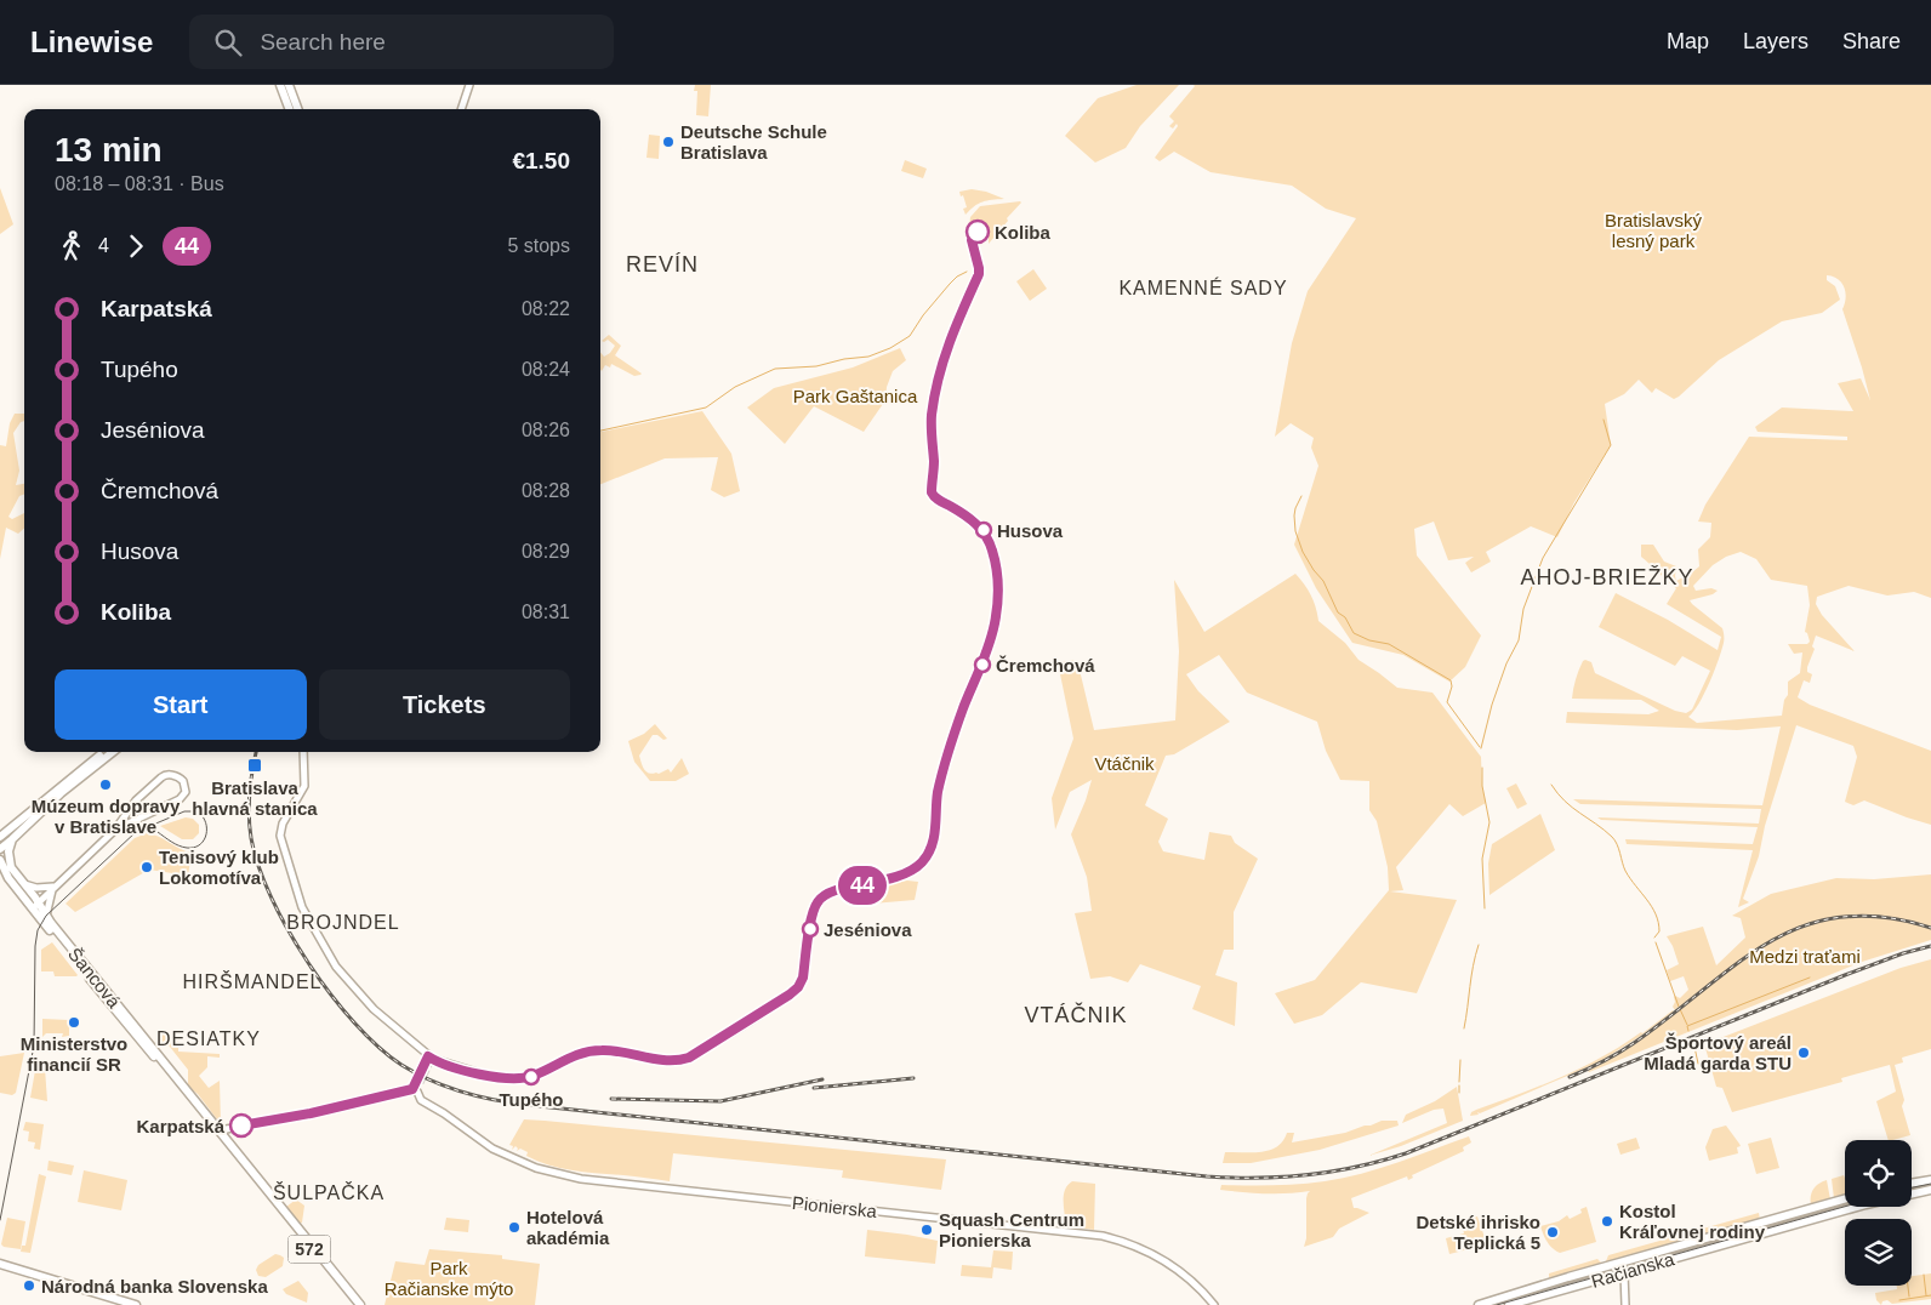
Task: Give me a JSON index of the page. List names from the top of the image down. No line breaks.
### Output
{"streets":{"main road":["Šancová","572","Račianska"],"street":["Pionierska"]},"districts":["REVÍN","KAMENNÉ SADY","AHOJ-BRIEŽKY","BROJNDEL","HIRŠMANDEL","VTÁČNIK","DESIATKY","ŠULPAČKA"],"parks":["Bratislavský lesný park","Park Gaštanica","Vtáčnik","Medzi traťami","Park Račianske mýto"],"places":{"other":["Deutsche Schule Bratislava","Koliba","Husova","Čremchová","Múzeum dopravy v Bratislave","Tenisový klub Lokomotíva","Jeséniova","Ministerstvo financií SR","Športový areál Mladá garda STU","Tupého","Karpatská","Kostol Kráľovnej rodiny","Hotelová akadémia","Squash Centrum Pionierska","Detské ihrisko Teplická 5","Národná banka Slovenska"],"transit":["Bratislava hlavná stanica"]},"lines":["bus line 44"],"page":{"header":"Linewise","search":"Search here","nav":["Map","Layers","Share"],"on_map":"44","heading":["13 min","08:18 – 08:31 · Bus","€1.50"],"legs":["4","44","5 stops"],"list":[{"name":"Karpatská","value":"08:22"},{"name":"Tupého","value":"08:24"},{"name":"Jeséniova","value":"08:26"},{"name":"Čremchová","value":"08:28"},{"name":"Husova","value":"08:29"},{"name":"Koliba","value":"08:31"}],"buttons":["Start","Tickets"]}}
